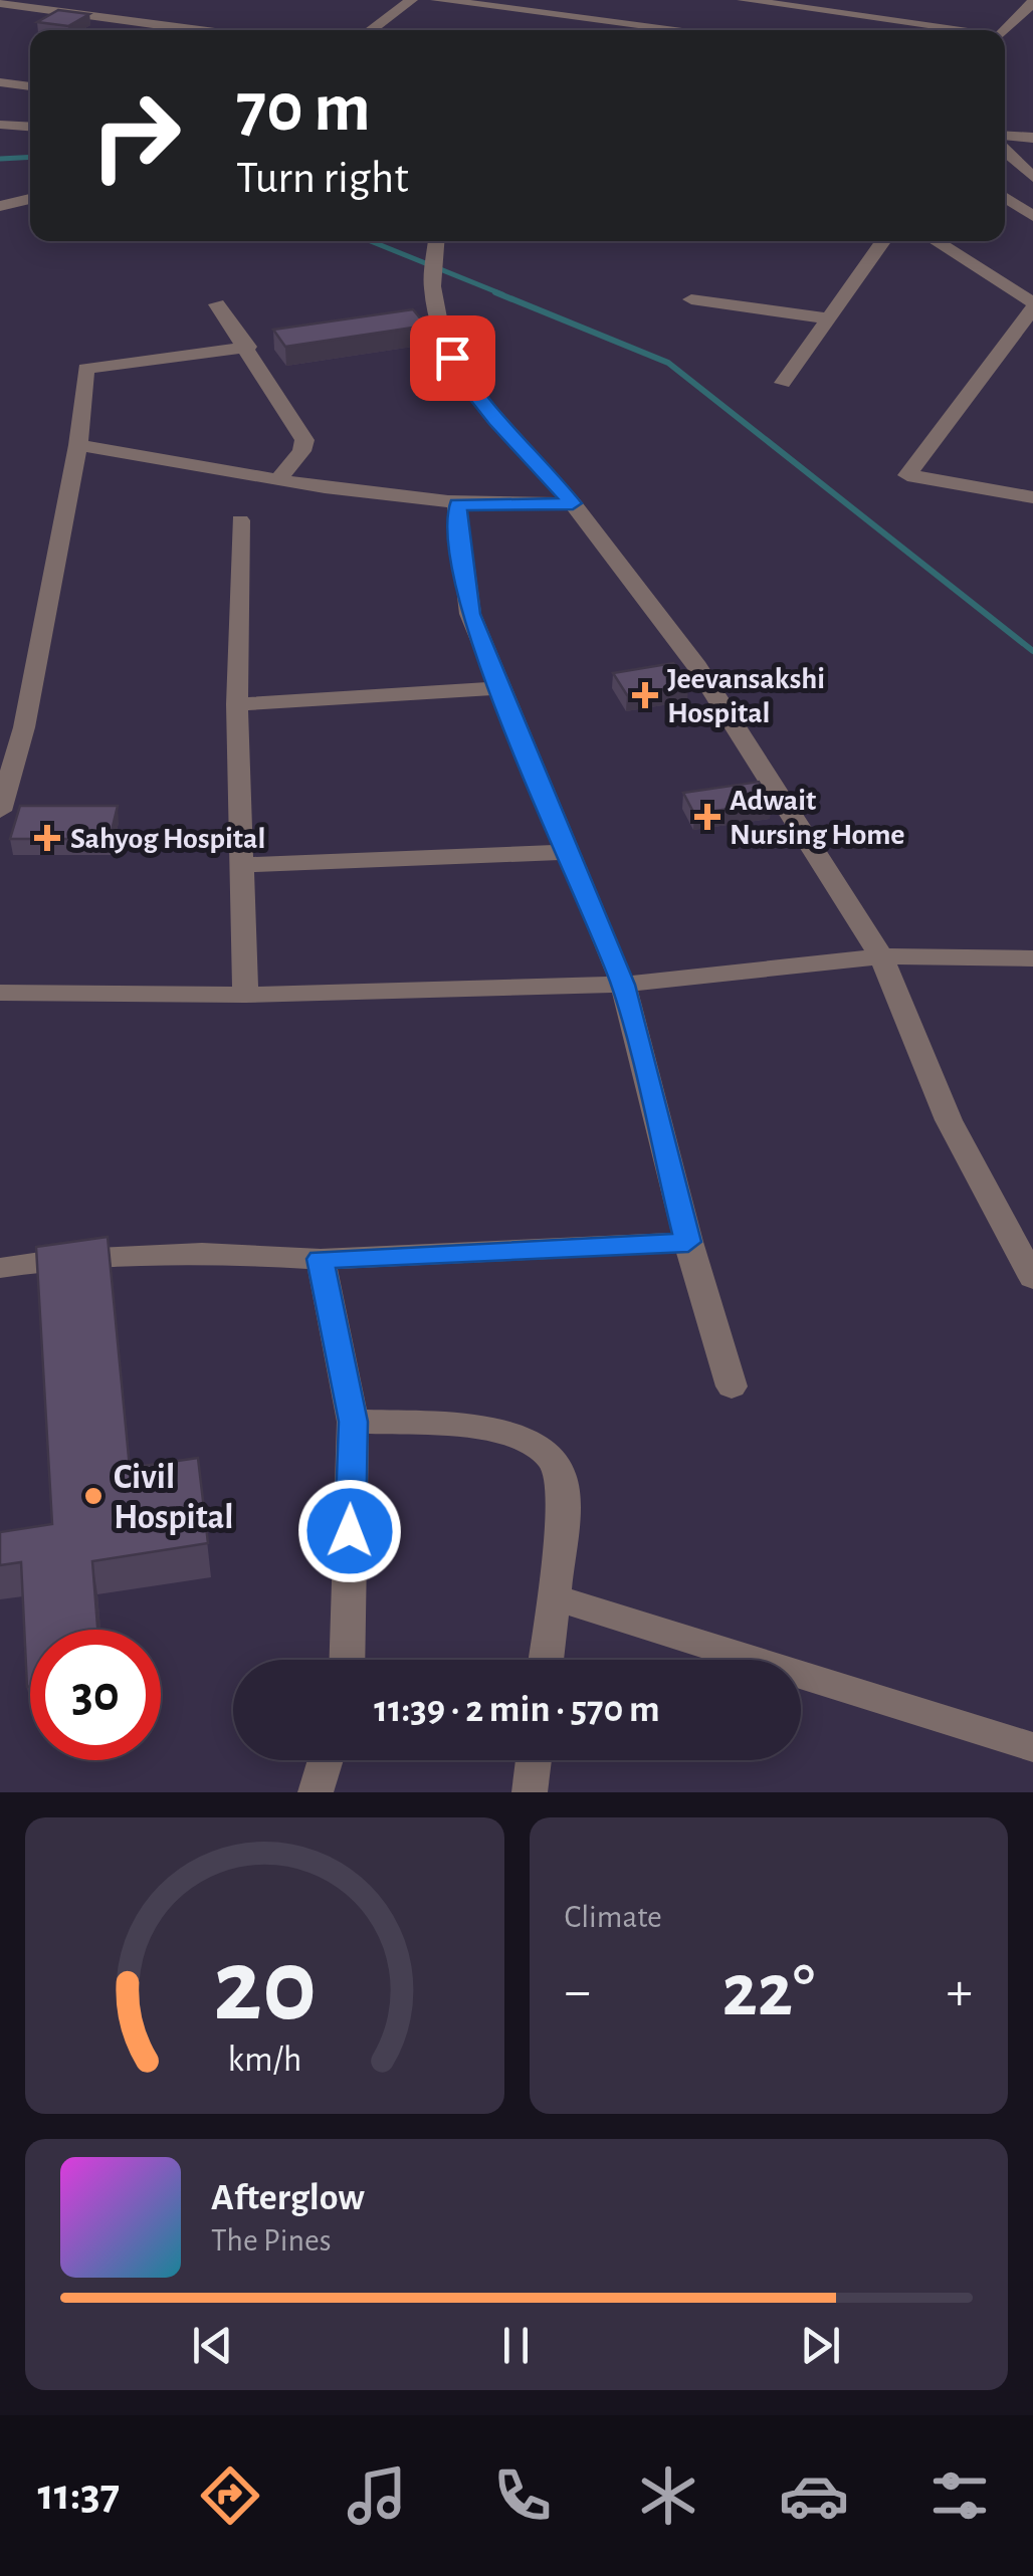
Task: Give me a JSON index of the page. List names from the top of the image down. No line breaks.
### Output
{"places":{"health":["Jeevansakshi Hospital","Adwait Nursing Home","Sahyog Hospital"],"other":["Civil Hospital"]},"page":{"turn":["70 m","Turn right"],"limit":"30","trip":"11:39 · 2 min · 570 m","tile":"Climate","heat":["−","22°","+"],"song":["Afterglow","The Pines"],"tabs":"11:37","gauge":["20","km/h"]}}
